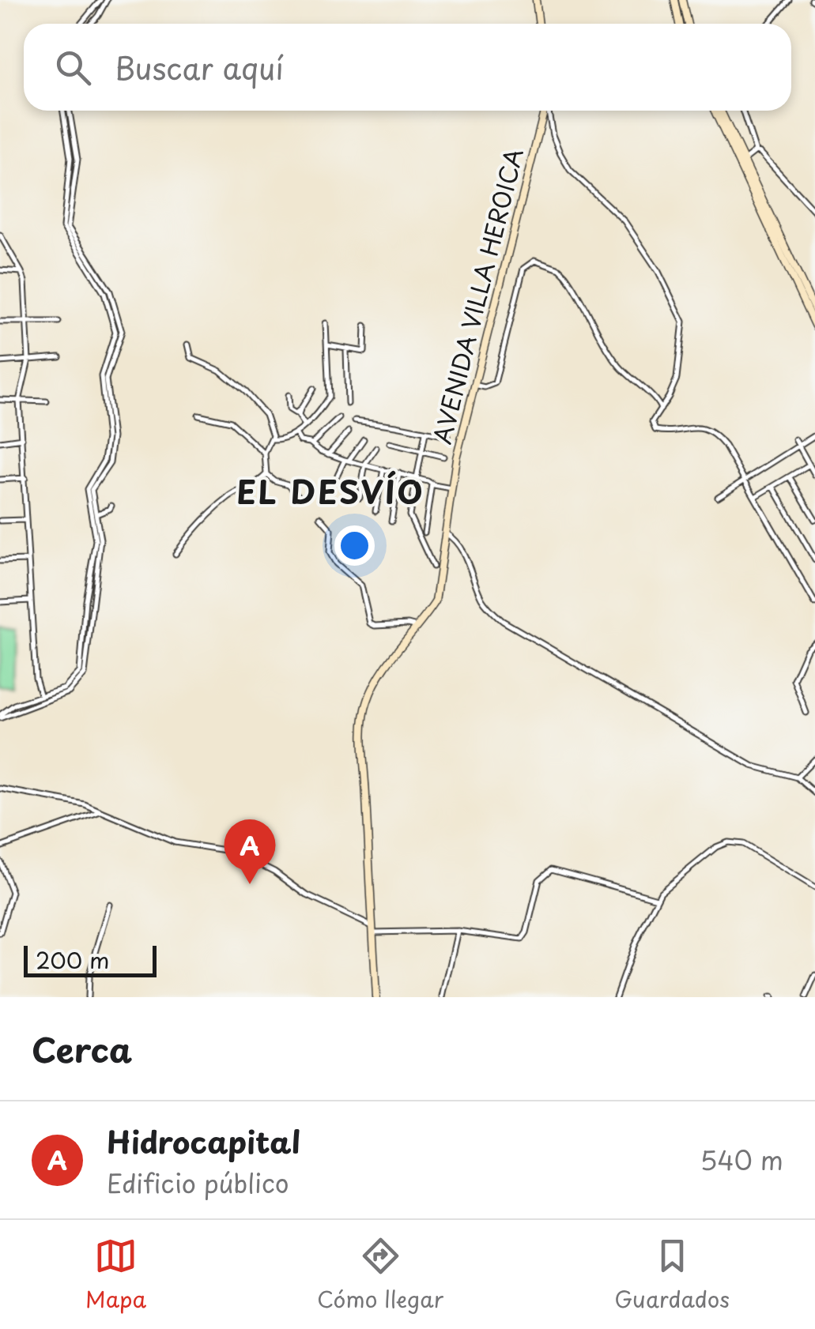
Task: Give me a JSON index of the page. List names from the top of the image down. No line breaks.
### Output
{"streets":{"main road":["AVENIDA VILLA HEROICA"]},"districts":["EL DESVÍO"],"scale_bar":"200 m","page":{"search":"Buscar aquí","pins":"A","scale":"200 m","heading":"Cerca","list":[{"mark":"A","name":"Hidrocapital","note":"Edificio público","value":"540 m"}],"nav":["Mapa","Cómo llegar","Guardados"]}}
